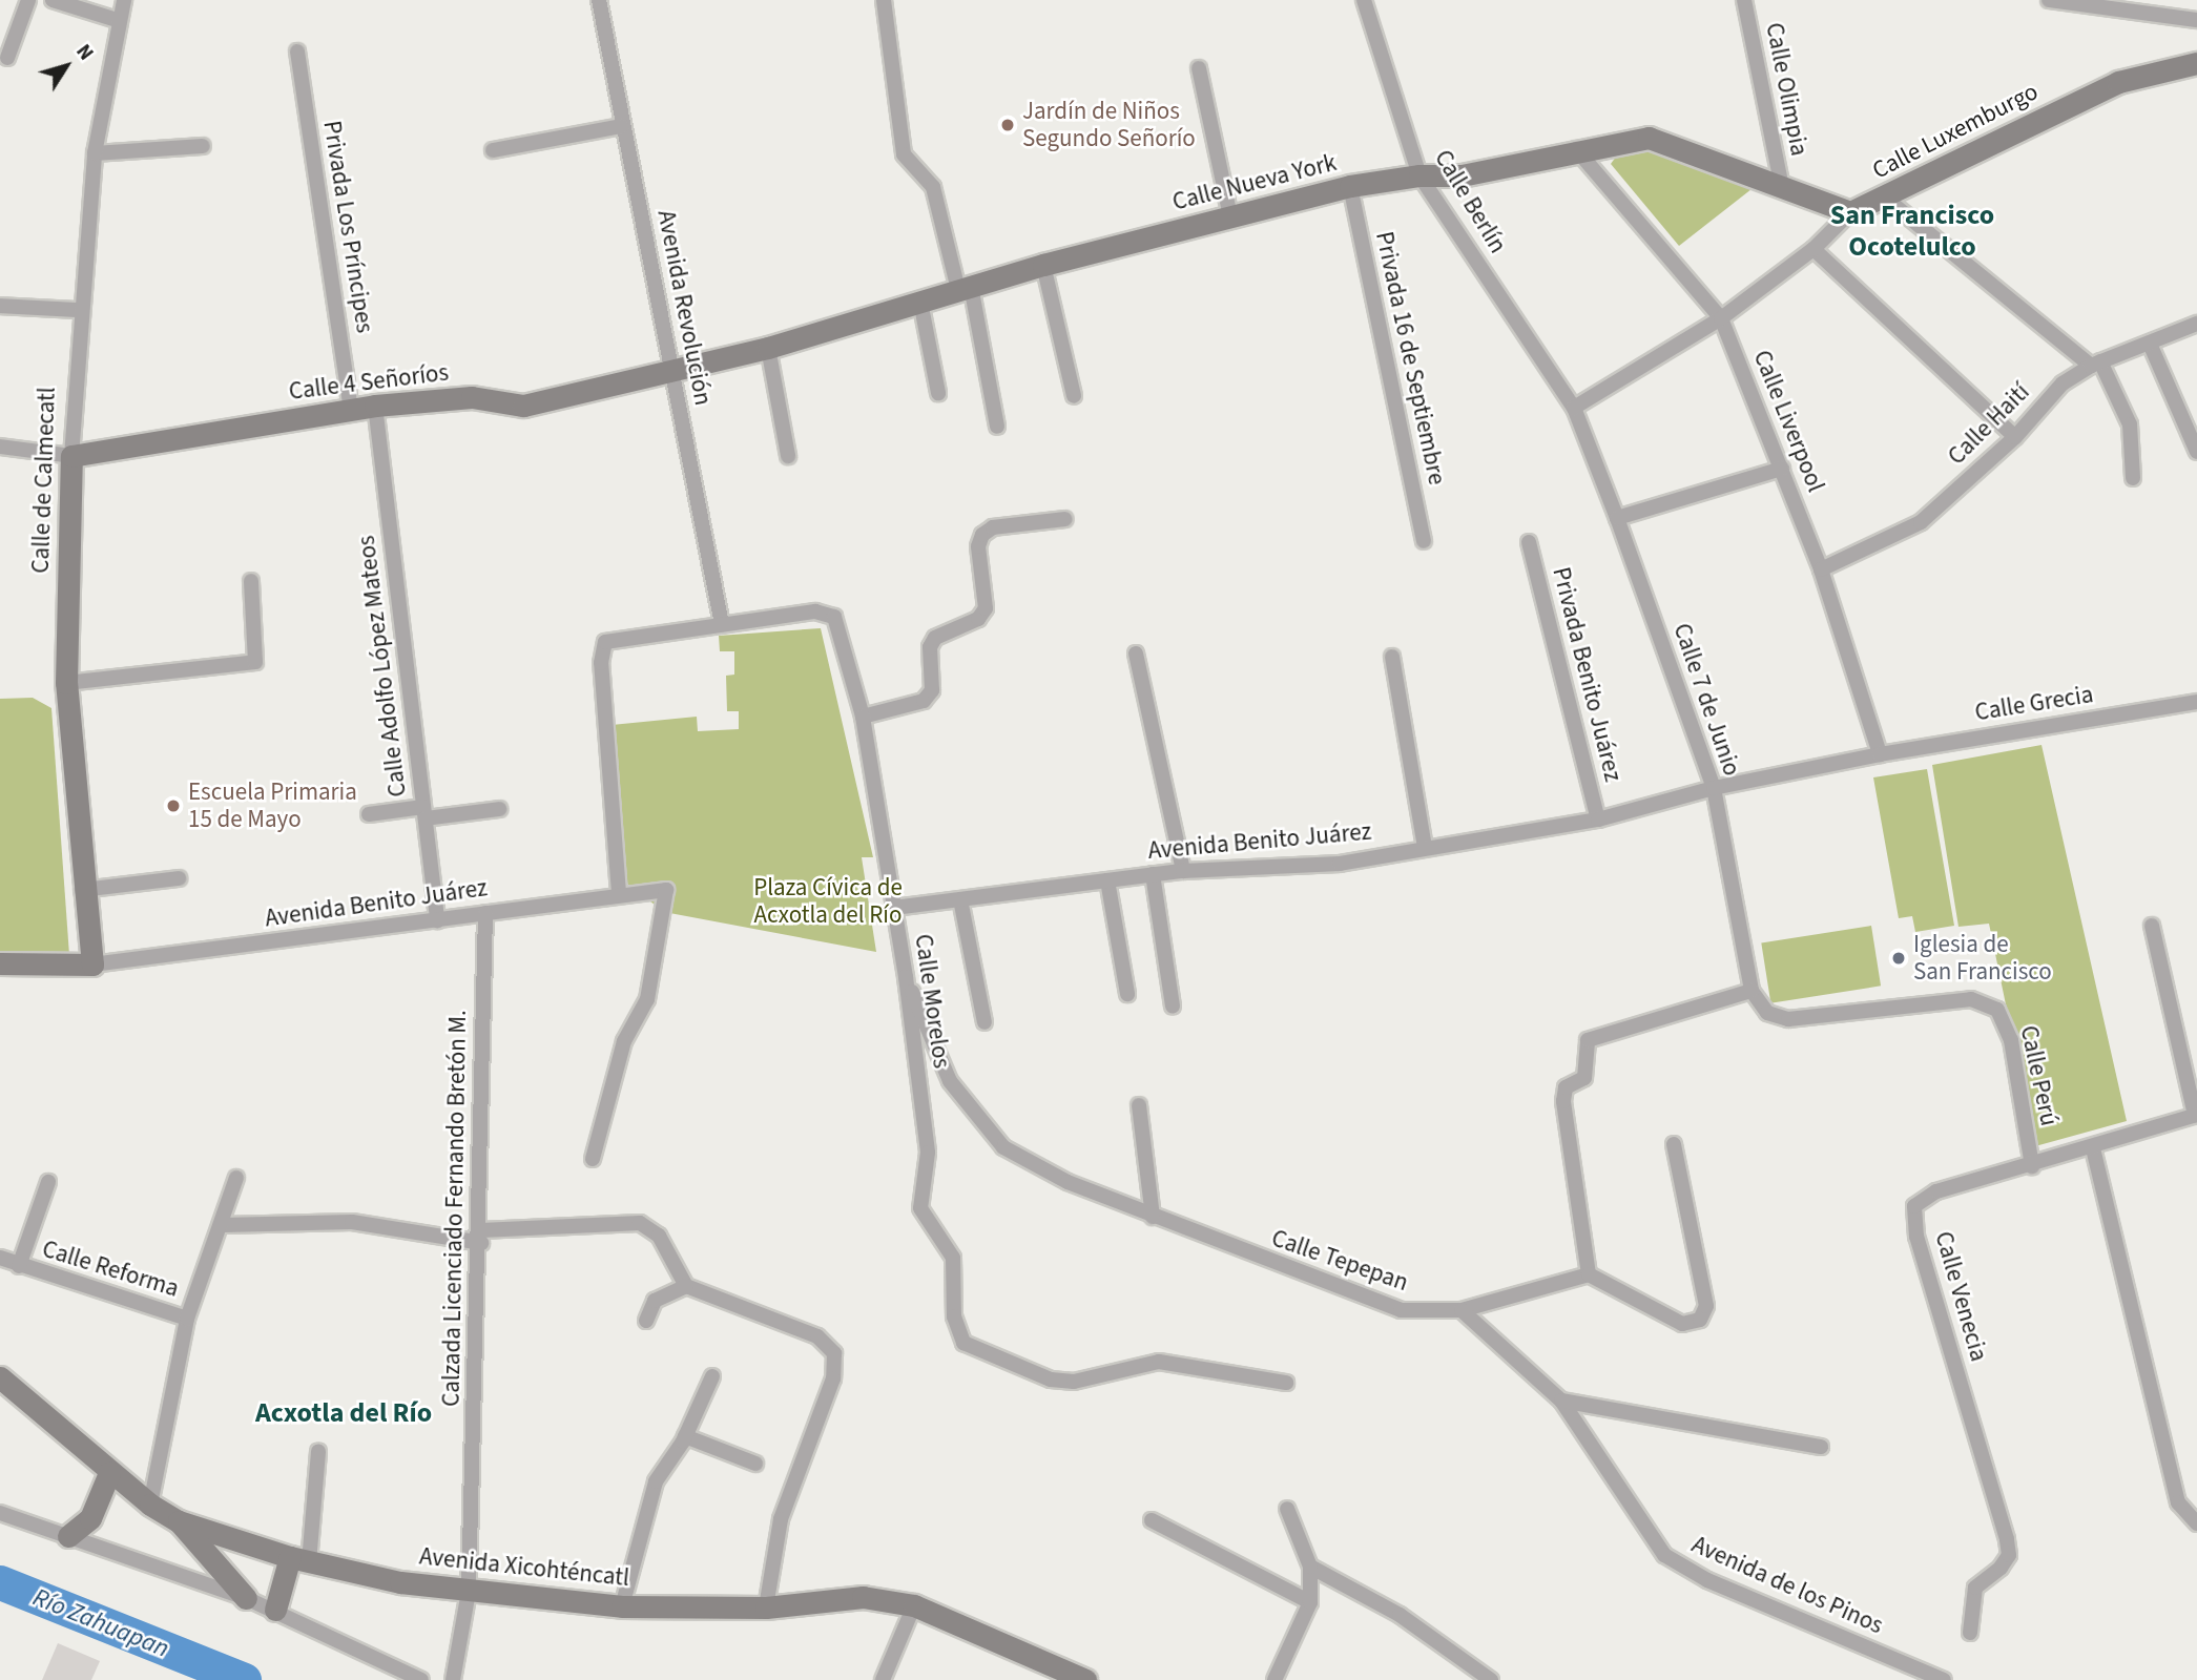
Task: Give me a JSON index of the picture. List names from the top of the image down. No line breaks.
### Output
{"streets":{"street":["Calle Olimpia","Calle Luxemburgo","Calle Nueva York","Calle Berlín","Privada Los Príncipes","Avenida Revolución","Privada 16 de Septiembre","Calle 4 Señoríos","Calle Liverpool","Calle Haití","Calle de Calmecatl","Calle Adolfo López Mateos","Privada Benito Juárez","Calle 7 de Junio","Calle Grecia","Avenida Benito Juárez","Calle Morelos","Calle Perú","Calzada Licenciado Fernando Bretón M.","Calle Tepepan","Calle Reforma","Calle Venecia","Avenida Xicohténcatl","Avenida de los Pinos"]},"crossings":[["Calle Olimpia","Calle Nueva York"],["Calle Luxemburgo","Calle Nueva York"],["Calle Luxemburgo","Calle Berlín"],["Calle Luxemburgo","Calle Liverpool"],["Calle Luxemburgo","Calle 7 de Junio"],["Calle Nueva York","Calle Berlín"],["Calle Nueva York","Avenida Revolución"],["Calle Nueva York","Privada 16 de Septiembre"],["Calle Nueva York","Calle 4 Señoríos"],["Calle Nueva York","Calle Liverpool"],["Calle Berlín","Calle 7 de Junio"],["Privada Los Príncipes","Calle 4 Señoríos"],["Avenida Revolución","Calle 4 Señoríos"],["Avenida Revolución","Calle Morelos"],["Calle 4 Señoríos","Calle de Calmecatl"],["Calle 4 Señoríos","Calle Adolfo López Mateos"],["Calle Liverpool","Calle Haití"],["Calle Liverpool","Calle Grecia"],["Calle de Calmecatl","Avenida Benito Juárez"],["Calle Adolfo López Mateos","Avenida Benito Juárez"],["Privada Benito Juárez","Avenida Benito Juárez"],["Calle 7 de Junio","Calle Grecia"],["Calle 7 de Junio","Avenida Benito Juárez"],["Calle 7 de Junio","Calle Perú"],["Calle Grecia","Avenida Benito Juárez"],["Avenida Benito Juárez","Calle Morelos"],["Avenida Benito Juárez","Calzada Licenciado Fernando Bretón M."],["Calle Morelos","Calle Tepepan"],["Calle Perú","Calle Venecia"],["Calzada Licenciado Fernando Bretón M.","Avenida Xicohténcatl"],["Calle Tepepan","Avenida de los Pinos"]],"districts":["San Francisco Ocotelulco","Acxotla del Río"],"water":["Río Zahuapan"],"parks":["Plaza Cívica de Acxotla del Río"],"places":["Jardín de Niños Segundo Señorío","Escuela Primaria 15 de Mayo","Iglesia de San Francisco"],"north":"top right"}
